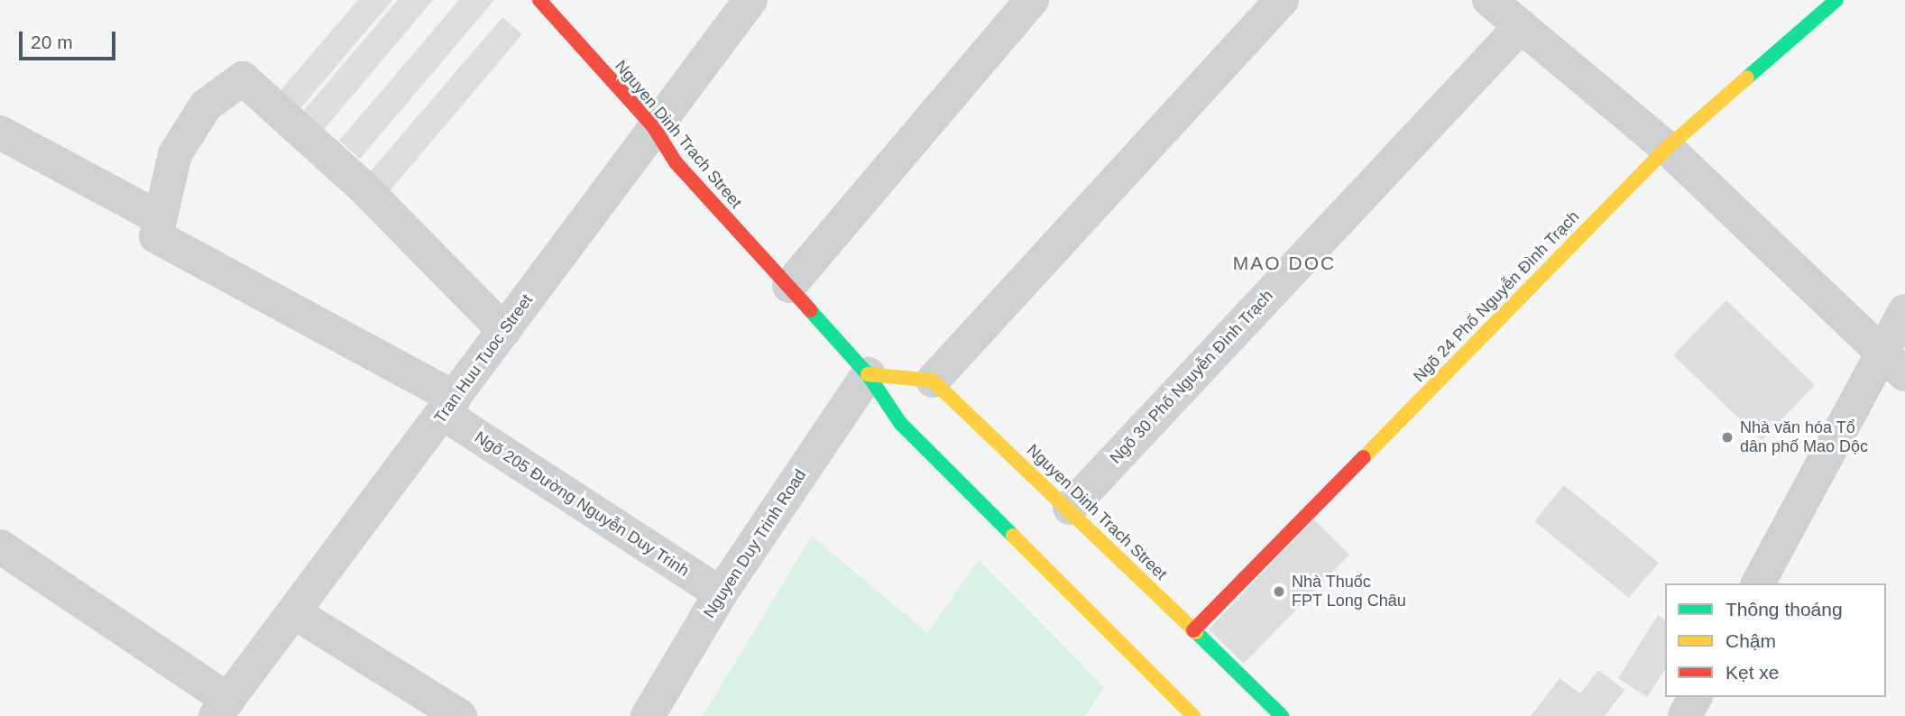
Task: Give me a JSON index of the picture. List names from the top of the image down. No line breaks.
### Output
{"streets":{"street":["Nguyen Dinh Trach Street","Ngõ 24 Phố Nguyễn Đình Trạch","Tran Huu Tuoc Street","Ngõ 30 Phố Nguyễn Đình Trạch","Ngõ 205 Đường Nguyễn Duy Trinh","Nguyen Duy Trinh Road"]},"crossings":[["Nguyen Dinh Trach Street","Ngõ 24 Phố Nguyễn Đình Trạch"],["Nguyen Dinh Trach Street","Tran Huu Tuoc Street"],["Nguyen Dinh Trach Street","Ngõ 30 Phố Nguyễn Đình Trạch"],["Nguyen Dinh Trach Street","Nguyen Duy Trinh Road"],["Tran Huu Tuoc Street","Ngõ 205 Đường Nguyễn Duy Trinh"],["Ngõ 205 Đường Nguyễn Duy Trinh","Nguyen Duy Trinh Road"]],"districts":["MAO DOC"],"places":["Nhà văn hóa Tổ dân phố Mao Dộc","Nhà Thuốc FPT Long Châu"],"legend":["Thông thoáng","Chậm","Kẹt xe"],"scale_bar":"20 m"}
